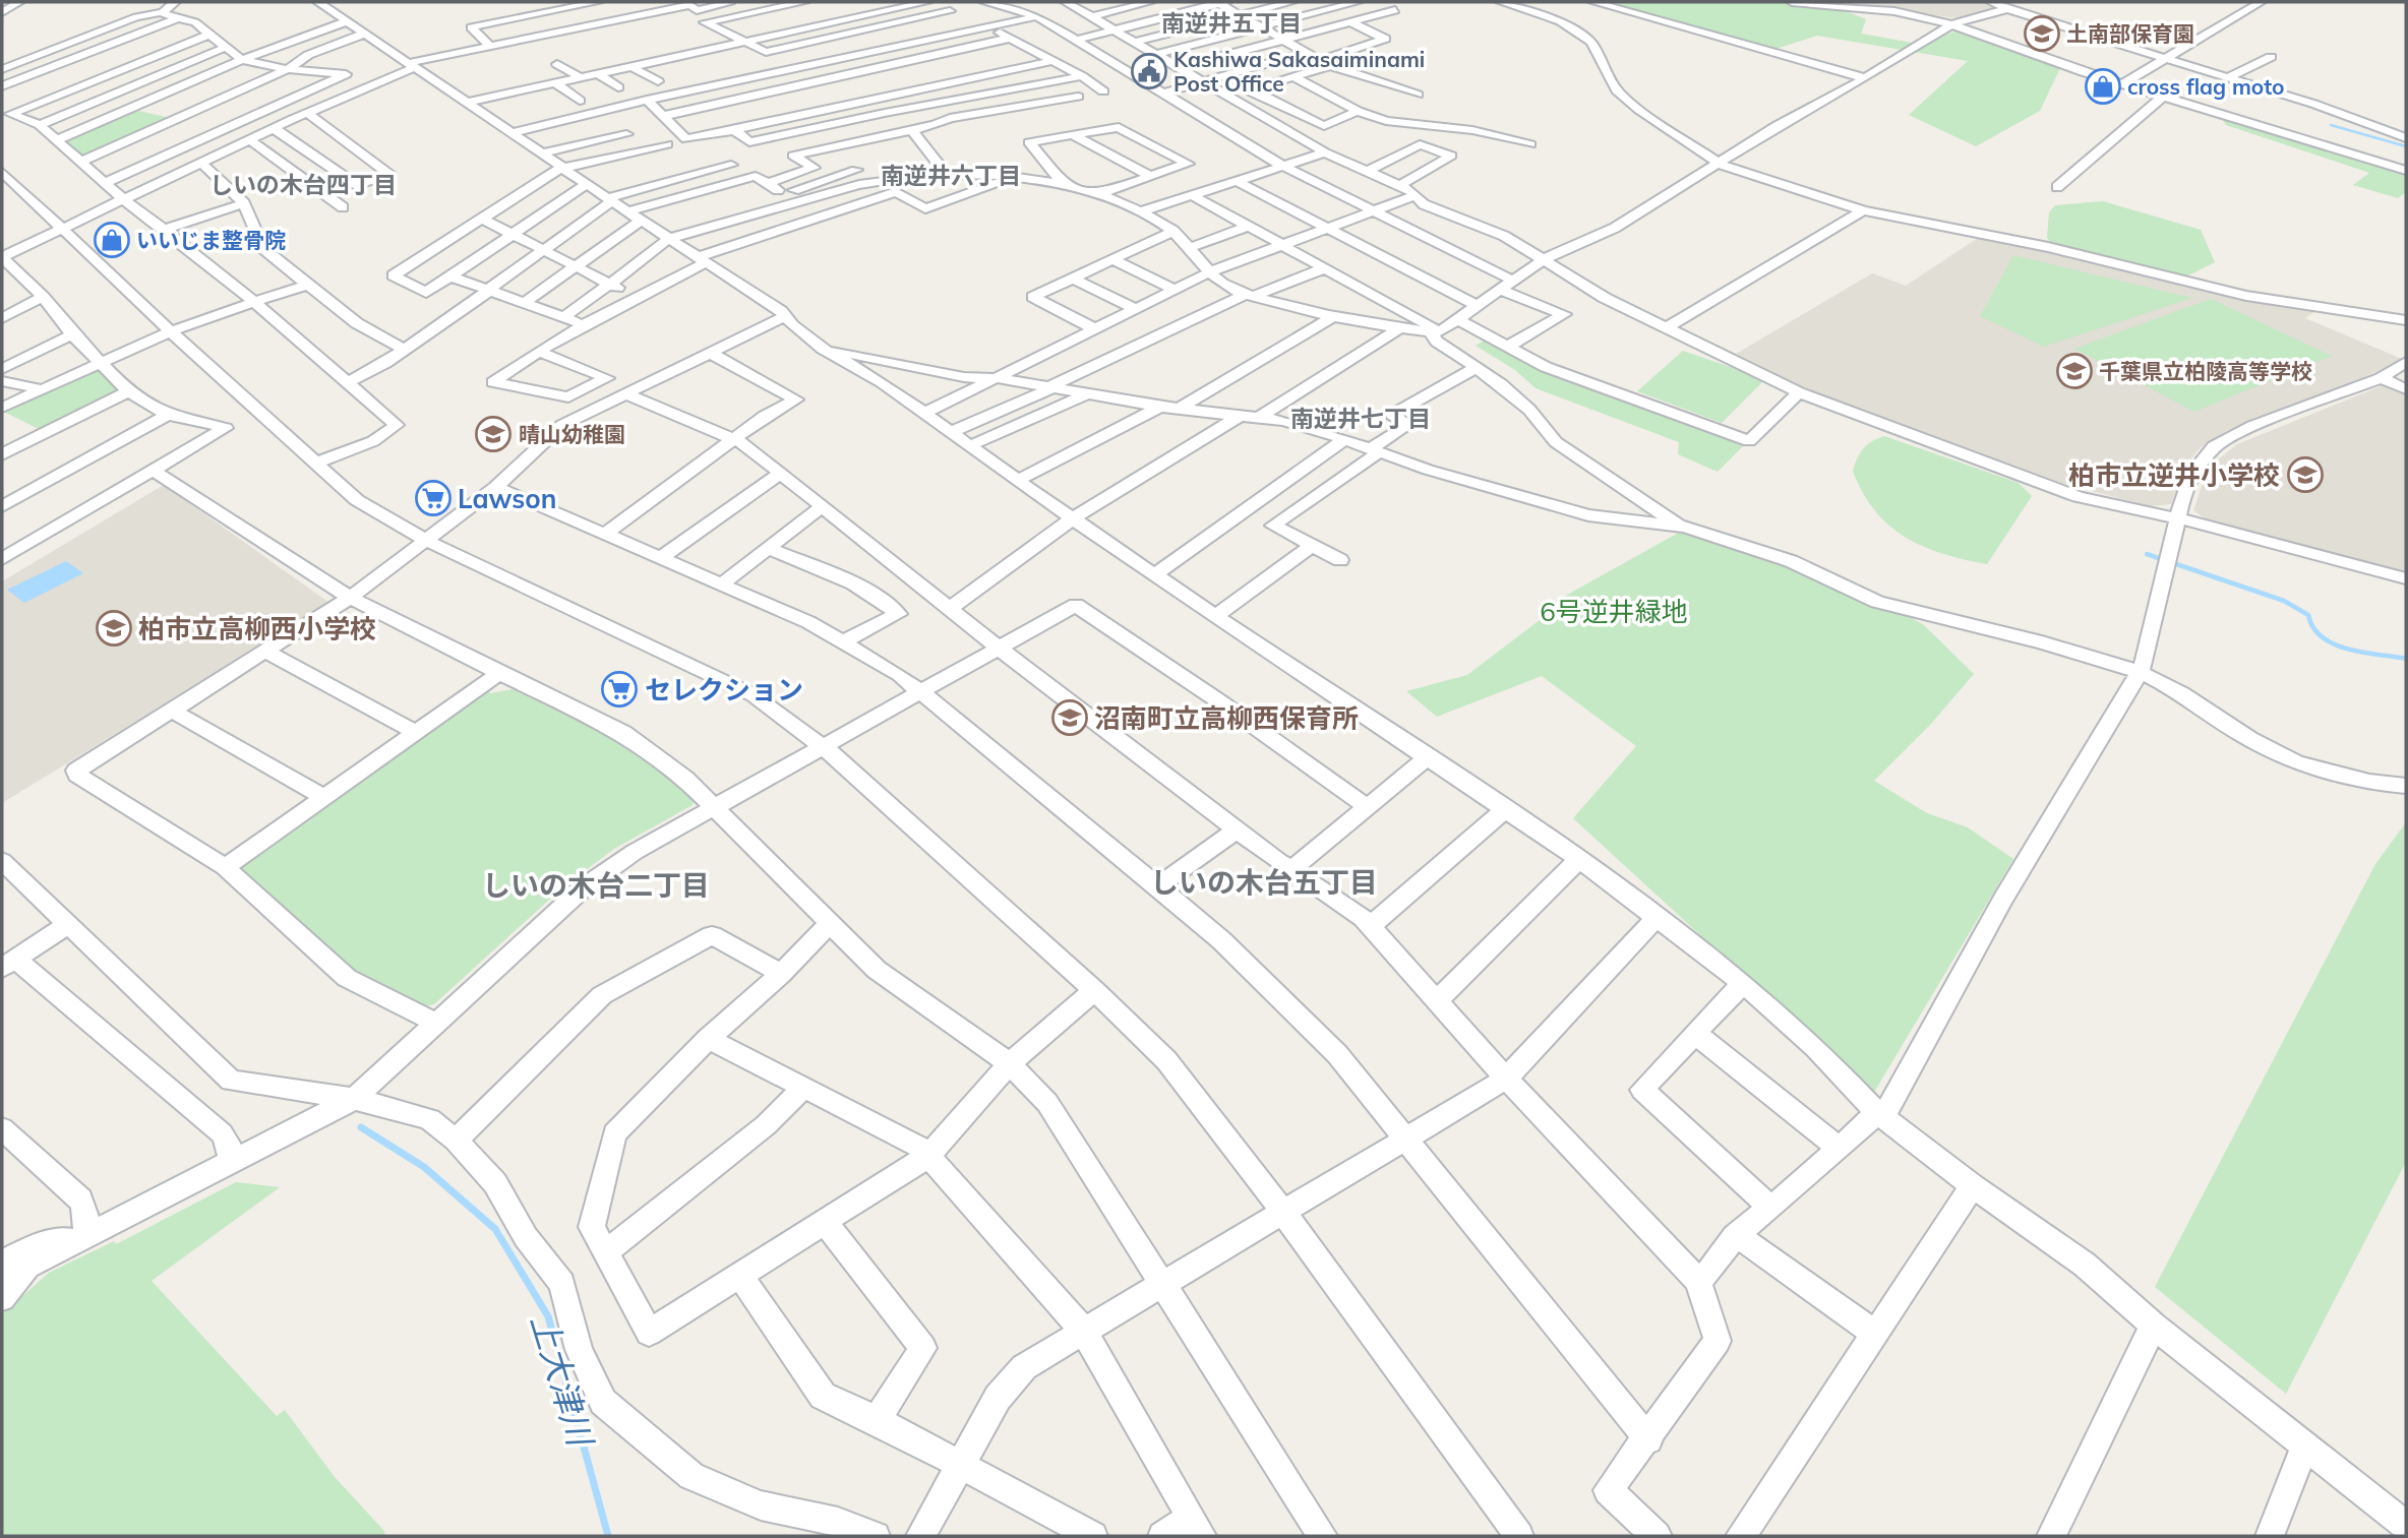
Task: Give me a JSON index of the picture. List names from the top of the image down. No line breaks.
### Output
{"districts":["南逆井五丁目","南逆井六丁目","しいの木台四丁目","南逆井七丁目","しいの木台五丁目","しいの木台二丁目"],"water":["上大津川"],"parks":["6号逆井緑地"],"places":{"school or university":["土南部保育園","千葉県立柏陵高等学校","晴山幼稚園","柏市立逆井小学校","柏市立高柳西小学校","沼南町立高柳西保育所"],"public building":["Kashiwa Sakasaiminami Post Office"],"shop":["cross flag moto","いいじま整骨院"],"supermarket":["Lawson","セレクション"]}}
